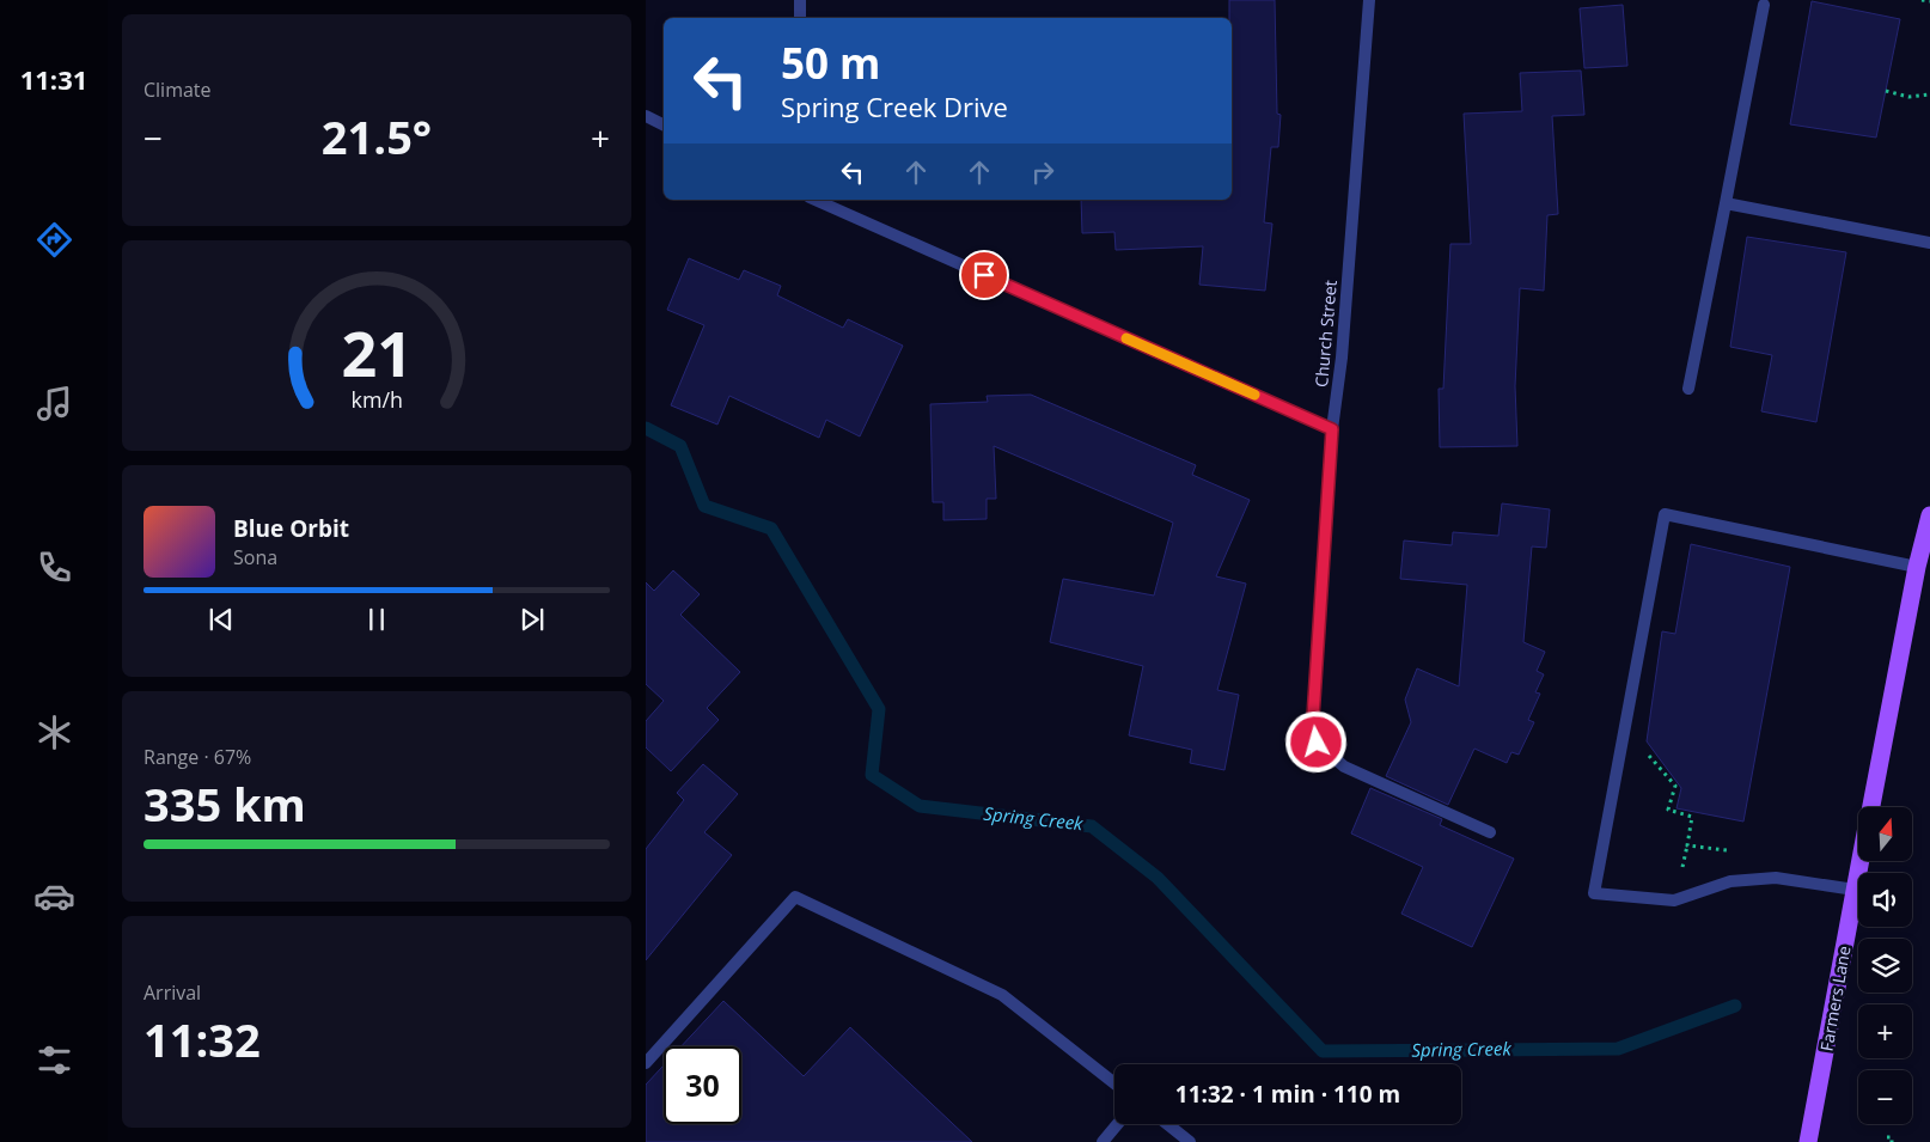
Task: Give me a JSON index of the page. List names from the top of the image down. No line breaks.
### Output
{"streets":{"main road":["Farmers Lane"],"street":["Church Street"]},"water":["Spring Creek"],"north":"top","page":{"tabs":"11:31","tile":["Climate",["Range · 67%","335 km"],["Arrival","11:32"]],"turn":["50 m","Spring Creek Drive"],"heat":["−","21.5°","+"],"song":["Blue Orbit","Sona"],"map_buttons":["+","−"],"limit":"30","trip":"11:32 · 1 min · 110 m","gauge":["21","km/h"]}}
